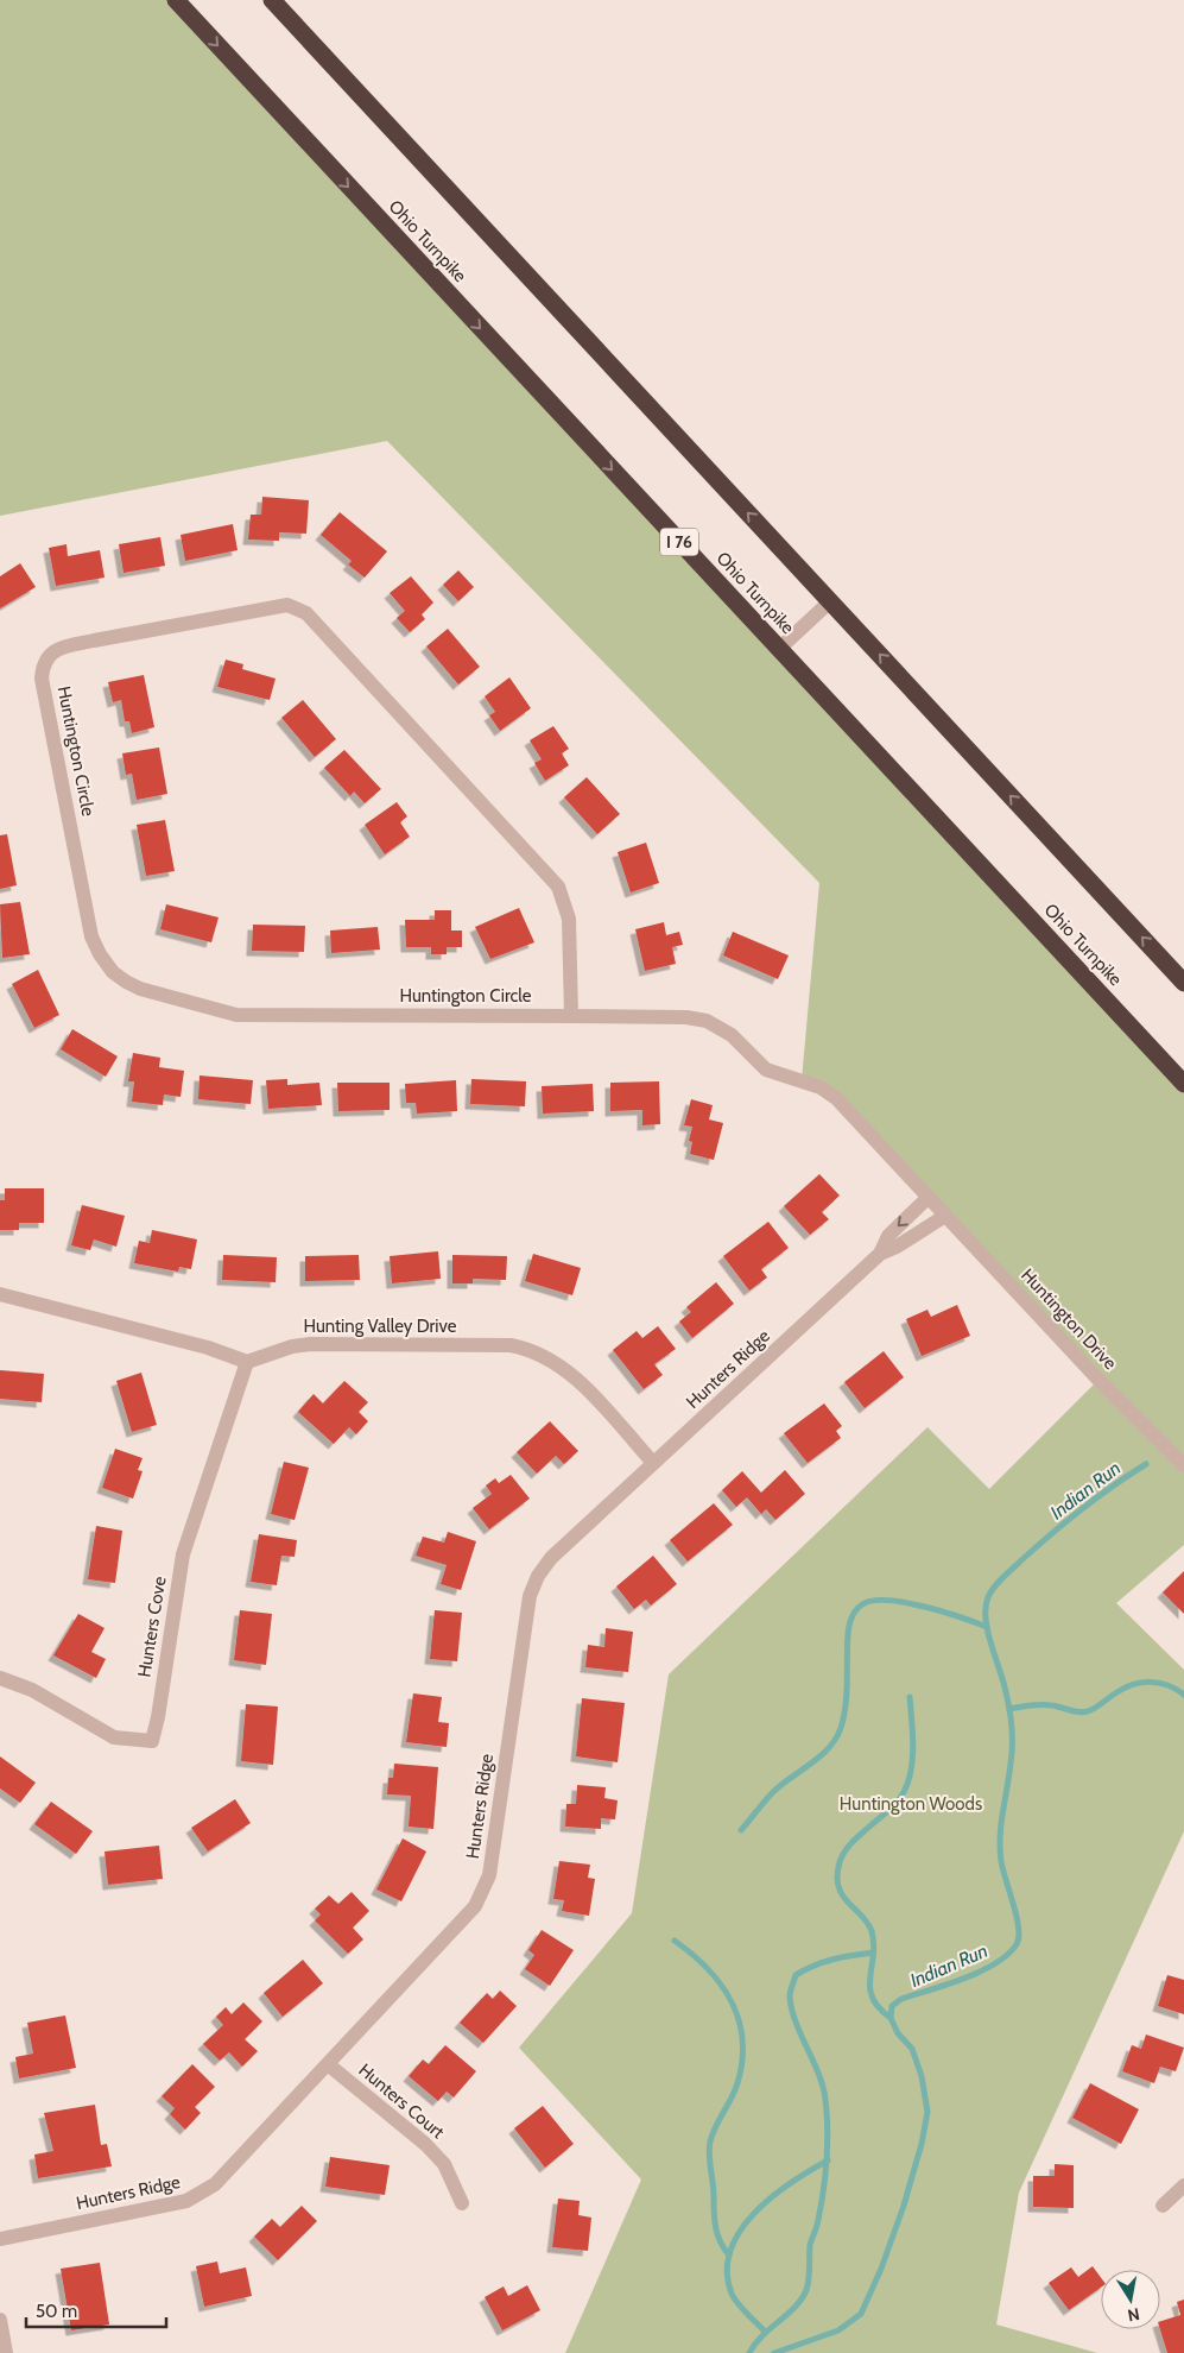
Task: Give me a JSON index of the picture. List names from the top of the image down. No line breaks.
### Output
{"streets":{"highway":["Ohio Turnpike","I 76"],"street":["Huntington Circle","Huntington Drive","Hunting Valley Drive","Hunters Ridge","Hunters Cove","Hunters Court"]},"crossings":[["Huntington Circle","Huntington Drive"],["Huntington Circle","Hunters Ridge"],["Huntington Drive","Hunters Ridge"],["Hunting Valley Drive","Hunters Ridge"],["Hunting Valley Drive","Hunters Cove"],["Hunters Ridge","Hunters Court"]],"water":["Indian Run"],"parks":["Huntington Woods"],"scale_bar":"50 m","north":"bottom"}
